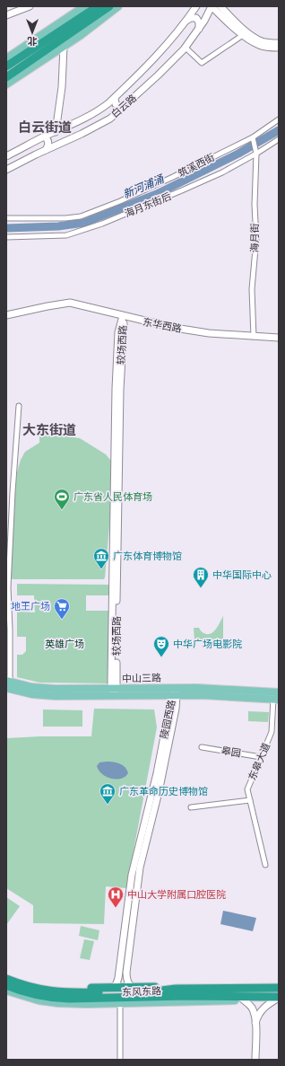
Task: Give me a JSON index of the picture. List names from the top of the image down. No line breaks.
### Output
{"streets":{"highway":["东风东路"],"main road":["中山三路"],"street":["白云路","筑溪西街","海月东街后","海月街","东华西路","较场西路","陵园西路","皋园","东皋大道"]},"crossings":[["筑溪西街","海月街"],["海月东街后","海月街"],["海月街","东华西路"],["东华西路","较场西路"],["较场西路","中山三路"],["中山三路","陵园西路"],["中山三路","东皋大道"],["陵园西路","东风东路"],["皋园","东皋大道"]],"districts":["白云街道","大东街道"],"water":["新河浦涌"],"parks":["英雄广场"],"places":{"sports":["广东省人民体育场"],"museum":["广东体育博物馆","广东革命历史博物馆"],"building":["中华国际中心"],"supermarket":["地王广场"],"theatre":["中华广场电影院"],"hospital":["中山大学附属口腔医院"]},"north":"bottom"}
